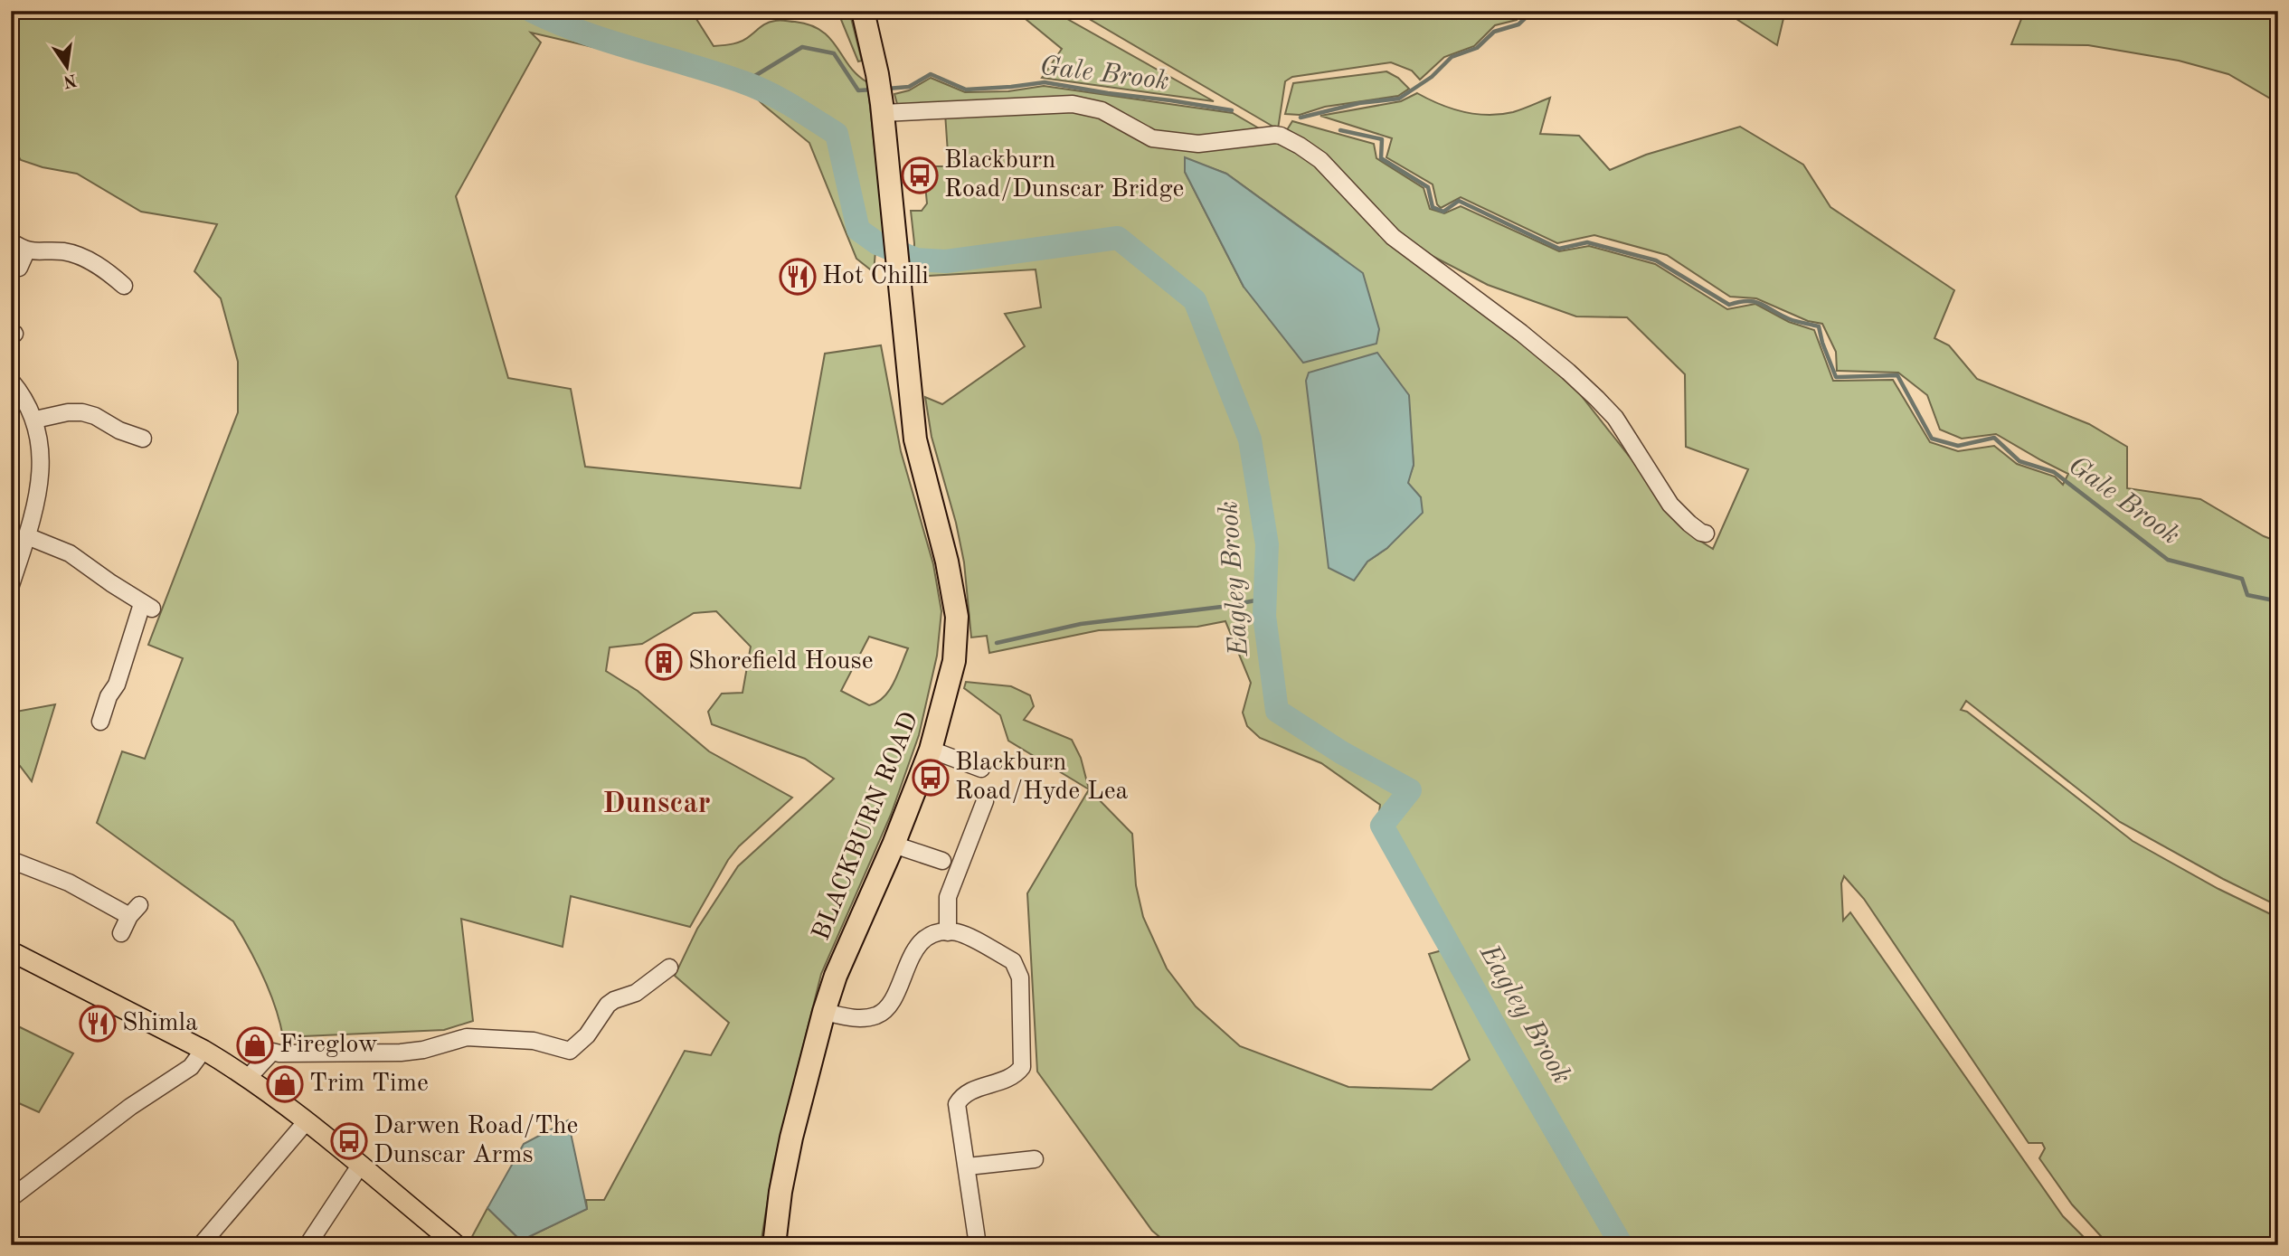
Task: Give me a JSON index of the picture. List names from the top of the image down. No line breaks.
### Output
{"streets":{"highway":["BLACKBURN ROAD"]},"districts":["Dunscar"],"water":["Gale Brook","Eagley Brook"],"places":{"bus stop":["Blackburn Road/Dunscar Bridge","Blackburn Road/Hyde Lea","Darwen Road/The Dunscar Arms"],"restaurant":["Hot Chilli","Shimla"],"building":["Shorefield House"],"shop":["Fireglow","Trim Time"]},"north":"bottom"}
